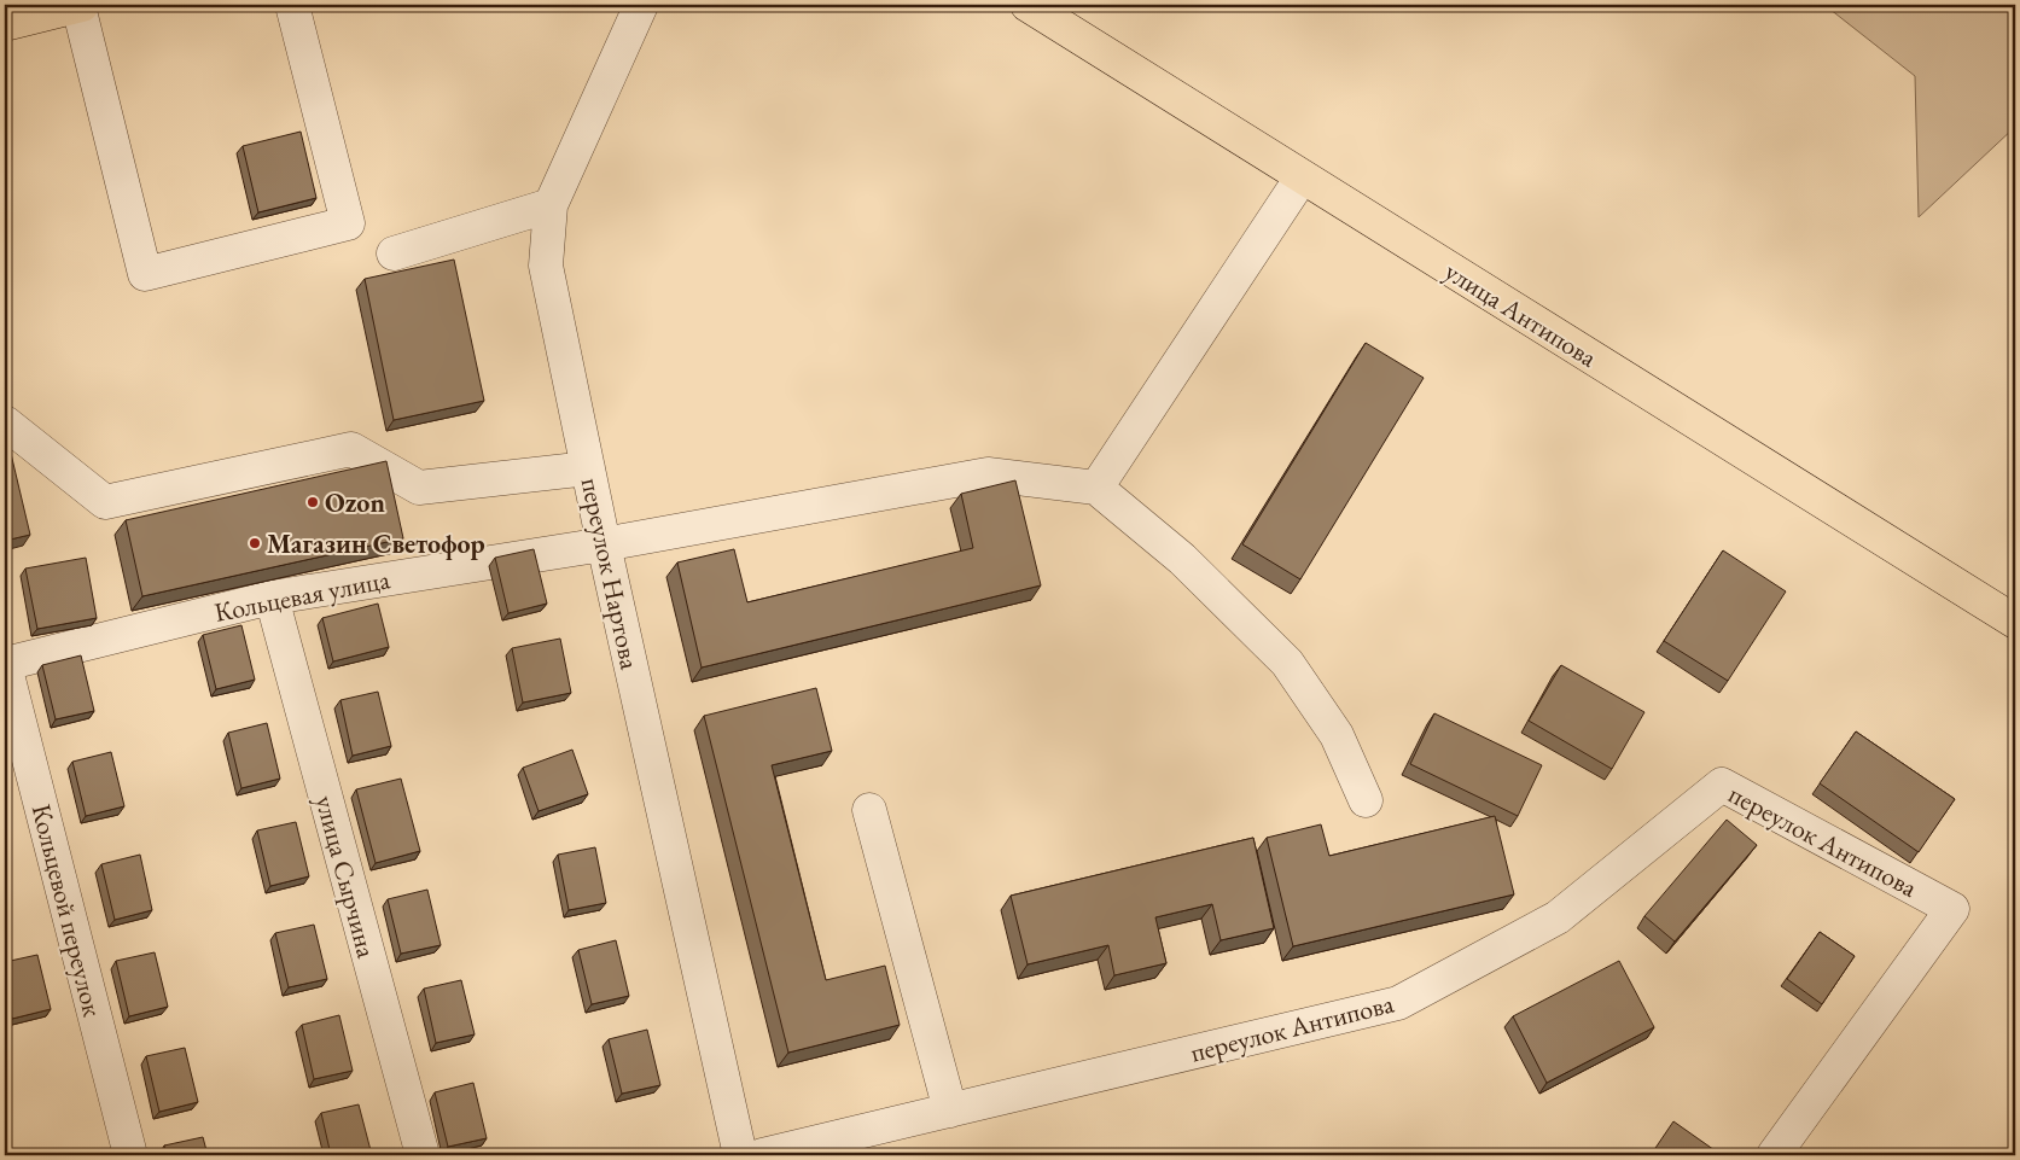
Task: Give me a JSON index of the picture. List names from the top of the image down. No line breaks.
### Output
{"streets":{"main road":["улица Антипова"],"street":["переулок Нартова","Кольцевая улица","переулок Антипова","улица Сырчина","Кольцевой переулок"]},"crossings":[["переулок Нартова","Кольцевая улица"],["Кольцевая улица","улица Сырчина"],["Кольцевая улица","Кольцевой переулок"]],"places":["Ozon","Магазин Светофор"]}
